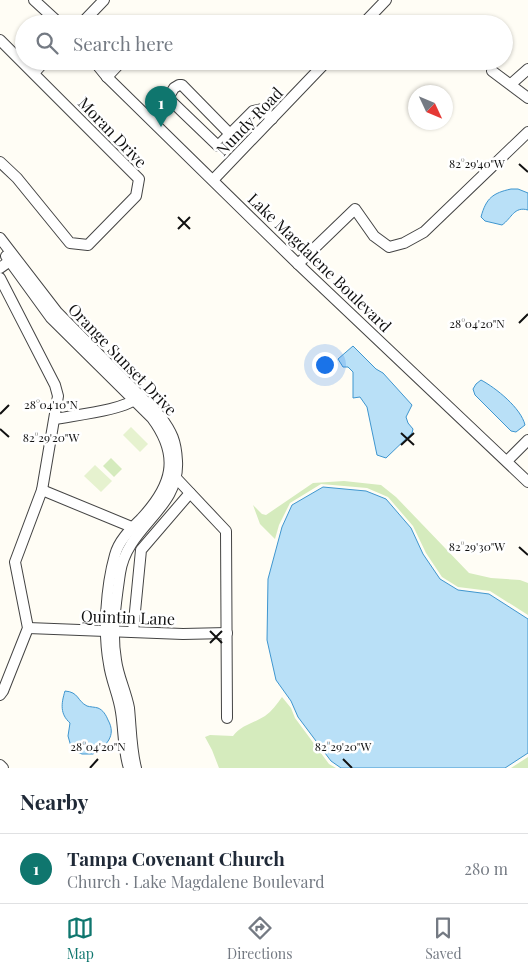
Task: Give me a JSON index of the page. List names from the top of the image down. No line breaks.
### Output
{"streets":{"street":["Nundy Road","Moran Drive","Lake Magdalene Boulevard","Orange Sunset Drive","Quintin Lane"]},"crossings":[["Nundy Road","Lake Magdalene Boulevard"],["Orange Sunset Drive","Quintin Lane"]],"north":"bottom right","page":{"search":"Search here","pins":"1","heading":"Nearby","list":[{"mark":"1","name":"Tampa Covenant Church","note":"Church · Lake Magdalene Boulevard","value":"280 m"}],"nav":["Map","Directions","Saved"]},"coordinates":["82°29'40\"W","28°04'20\"N","28°04'10\"N","82°29'20\"W","82°29'30\"W"]}
